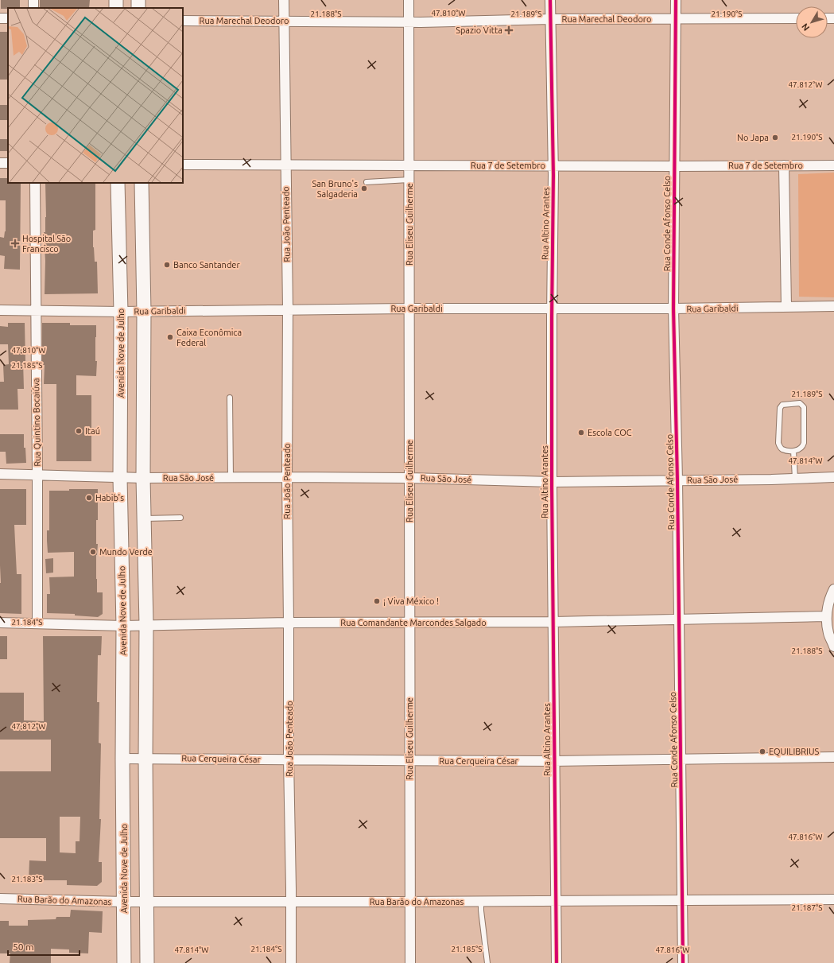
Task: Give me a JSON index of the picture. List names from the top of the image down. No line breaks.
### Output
{"streets":{"main road":["Avenida Nove de Julho"],"street":["Rua Marechal Deodoro","Rua 7 de Setembro","Rua Altino Arantes","Rua Conde Afonso Celso","Rua João Penteado","Rua Eliseu Guilherme","Rua Garibaldi","Rua Quintino Bocaiúva","Rua São José","Rua Comandante Marcondes Salgado","Rua Cerqueira César","Rua Barão do Amazonas"]},"crossings":[["Rua Marechal Deodoro","Rua Altino Arantes"],["Rua Marechal Deodoro","Rua Conde Afonso Celso"],["Rua Marechal Deodoro","Rua João Penteado"],["Rua Marechal Deodoro","Rua Eliseu Guilherme"],["Rua 7 de Setembro","Rua Altino Arantes"],["Rua 7 de Setembro","Rua Conde Afonso Celso"],["Rua 7 de Setembro","Rua João Penteado"],["Rua 7 de Setembro","Rua Eliseu Guilherme"],["Rua Altino Arantes","Rua Garibaldi"],["Rua Altino Arantes","Rua São José"],["Rua Altino Arantes","Rua Comandante Marcondes Salgado"],["Rua Altino Arantes","Rua Cerqueira César"],["Rua Altino Arantes","Rua Barão do Amazonas"],["Rua Conde Afonso Celso","Rua Garibaldi"],["Rua Conde Afonso Celso","Rua São José"],["Rua Conde Afonso Celso","Rua Comandante Marcondes Salgado"],["Rua Conde Afonso Celso","Rua Cerqueira César"],["Rua Conde Afonso Celso","Rua Barão do Amazonas"],["Rua João Penteado","Rua Garibaldi"],["Rua João Penteado","Rua São José"],["Rua João Penteado","Rua Comandante Marcondes Salgado"],["Rua João Penteado","Rua Cerqueira César"],["Rua João Penteado","Rua Barão do Amazonas"],["Rua Eliseu Guilherme","Rua Garibaldi"],["Rua Eliseu Guilherme","Rua São José"],["Rua Eliseu Guilherme","Rua Comandante Marcondes Salgado"],["Rua Eliseu Guilherme","Rua Cerqueira César"],["Rua Eliseu Guilherme","Rua Barão do Amazonas"],["Rua Garibaldi","Avenida Nove de Julho"],["Rua Garibaldi","Rua Quintino Bocaiúva"],["Avenida Nove de Julho","Rua São José"],["Avenida Nove de Julho","Rua Comandante Marcondes Salgado"],["Avenida Nove de Julho","Rua Cerqueira César"],["Avenida Nove de Julho","Rua Barão do Amazonas"],["Rua Quintino Bocaiúva","Rua São José"],["Rua Quintino Bocaiúva","Rua Comandante Marcondes Salgado"]],"places":{"health":["Spazio Vitta","Hospital São Francisco"],"other":["No Japa","San Bruno's Salgaderia","Banco Santander","Caixa Econômica Federal","Itaú","Escola COC","Habib's","Mundo Verde","¡ Viva México !","EQUILIBRIUS"]},"scale_bar":"50 m","north":"bottom left","coordinates":["47.810°W","21.188°S","21.189°S","21.190°S","47.812°W","21.185°S","47.814°W","21.184°S","47.816°W","21.183°S","21.187°S"]}
